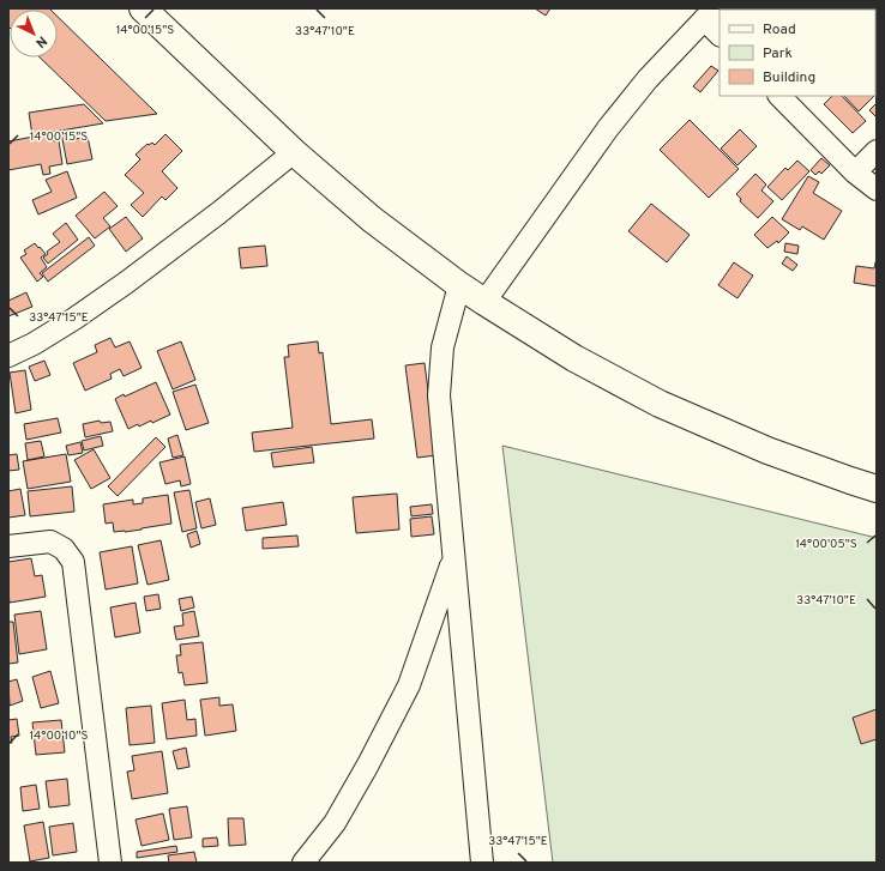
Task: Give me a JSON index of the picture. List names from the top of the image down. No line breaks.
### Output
{"legend":["Road","Park","Building"],"north":"bottom right","coordinates":["14°00'15\"S","33°47'10\"E","33°47'15\"E","14°00'05\"S","14°00'10\"S"]}
